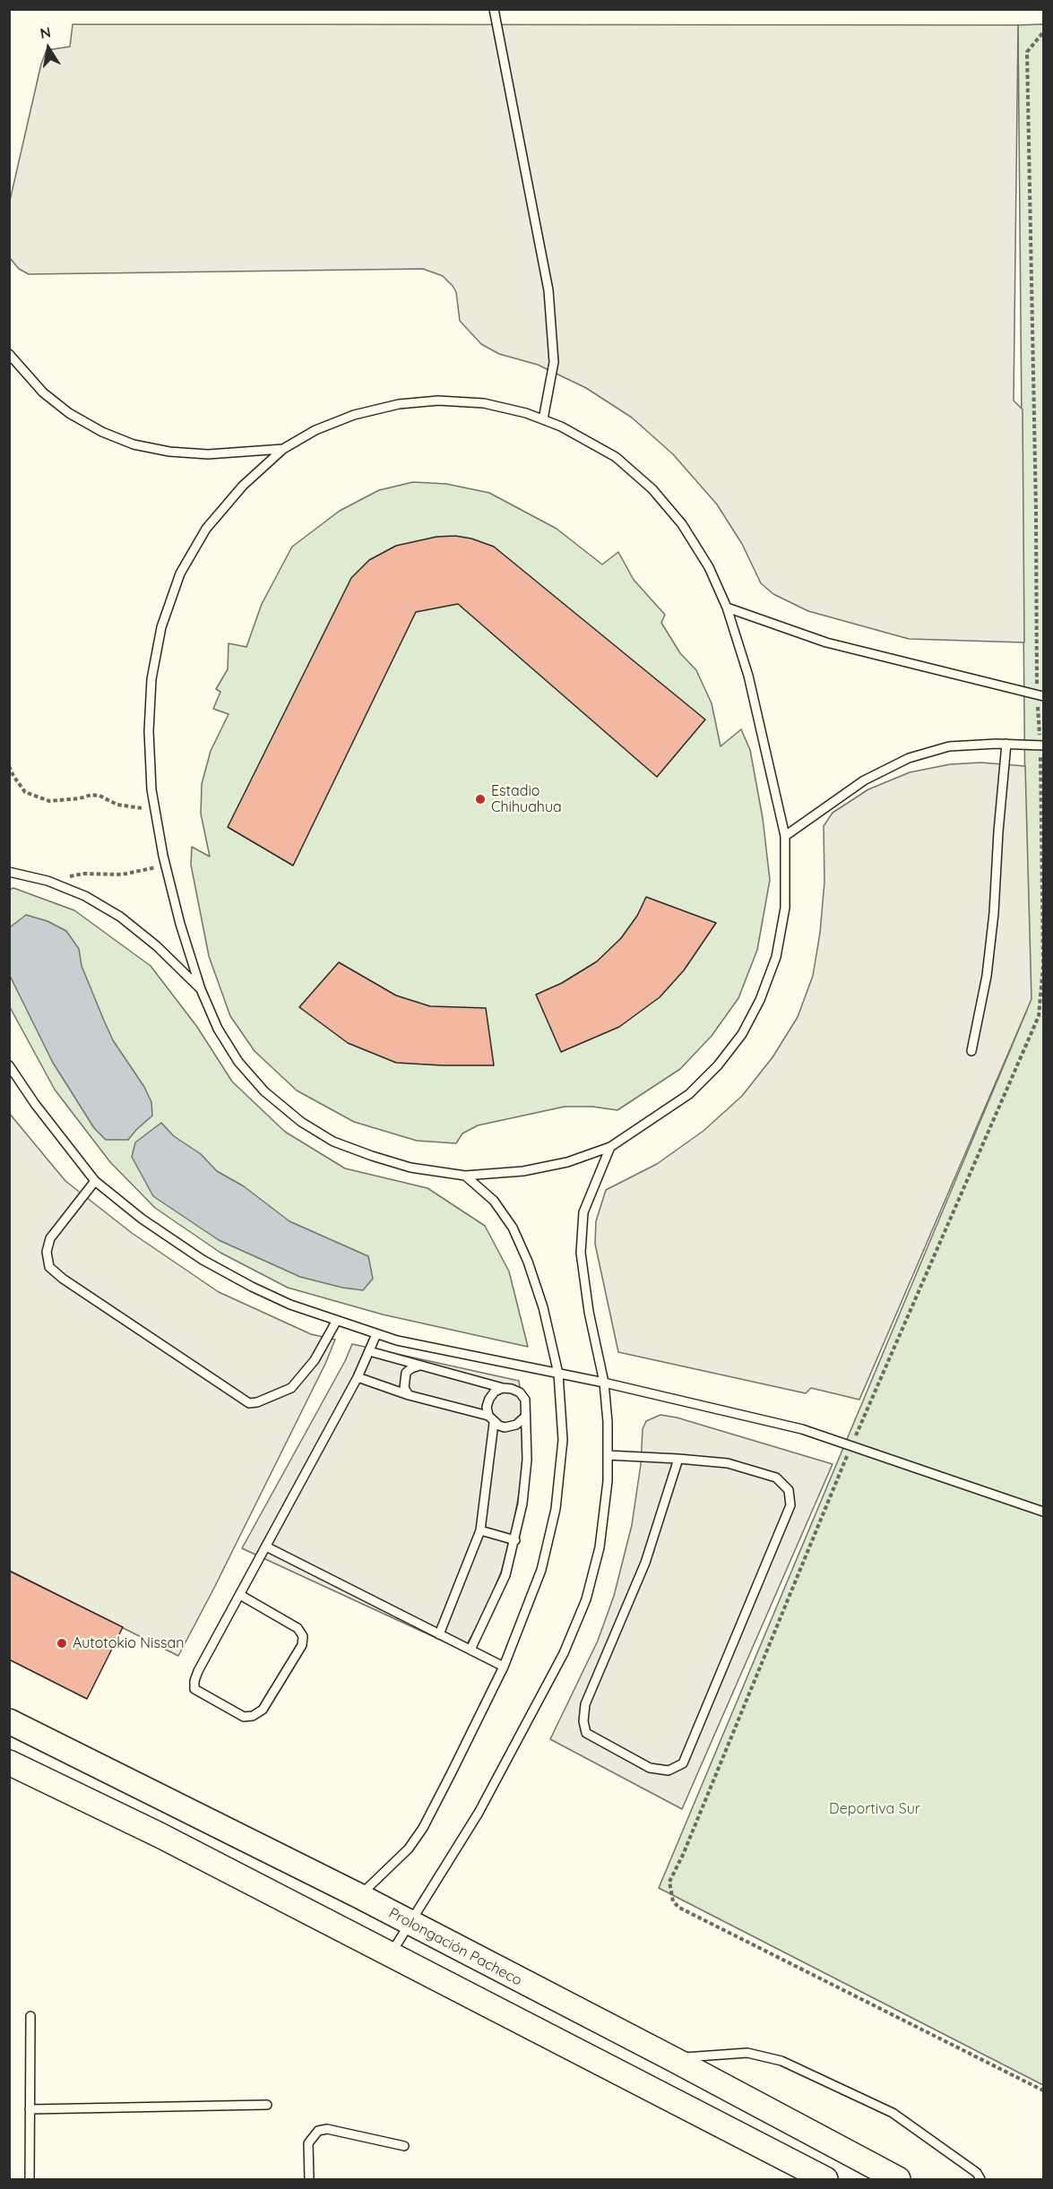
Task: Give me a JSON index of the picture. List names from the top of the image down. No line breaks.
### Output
{"streets":{"main road":["Prolongación Pacheco"]},"parks":["Deportiva Sur"],"places":["Estadio Chihuahua","Autotokio Nissan"],"north":"top"}
